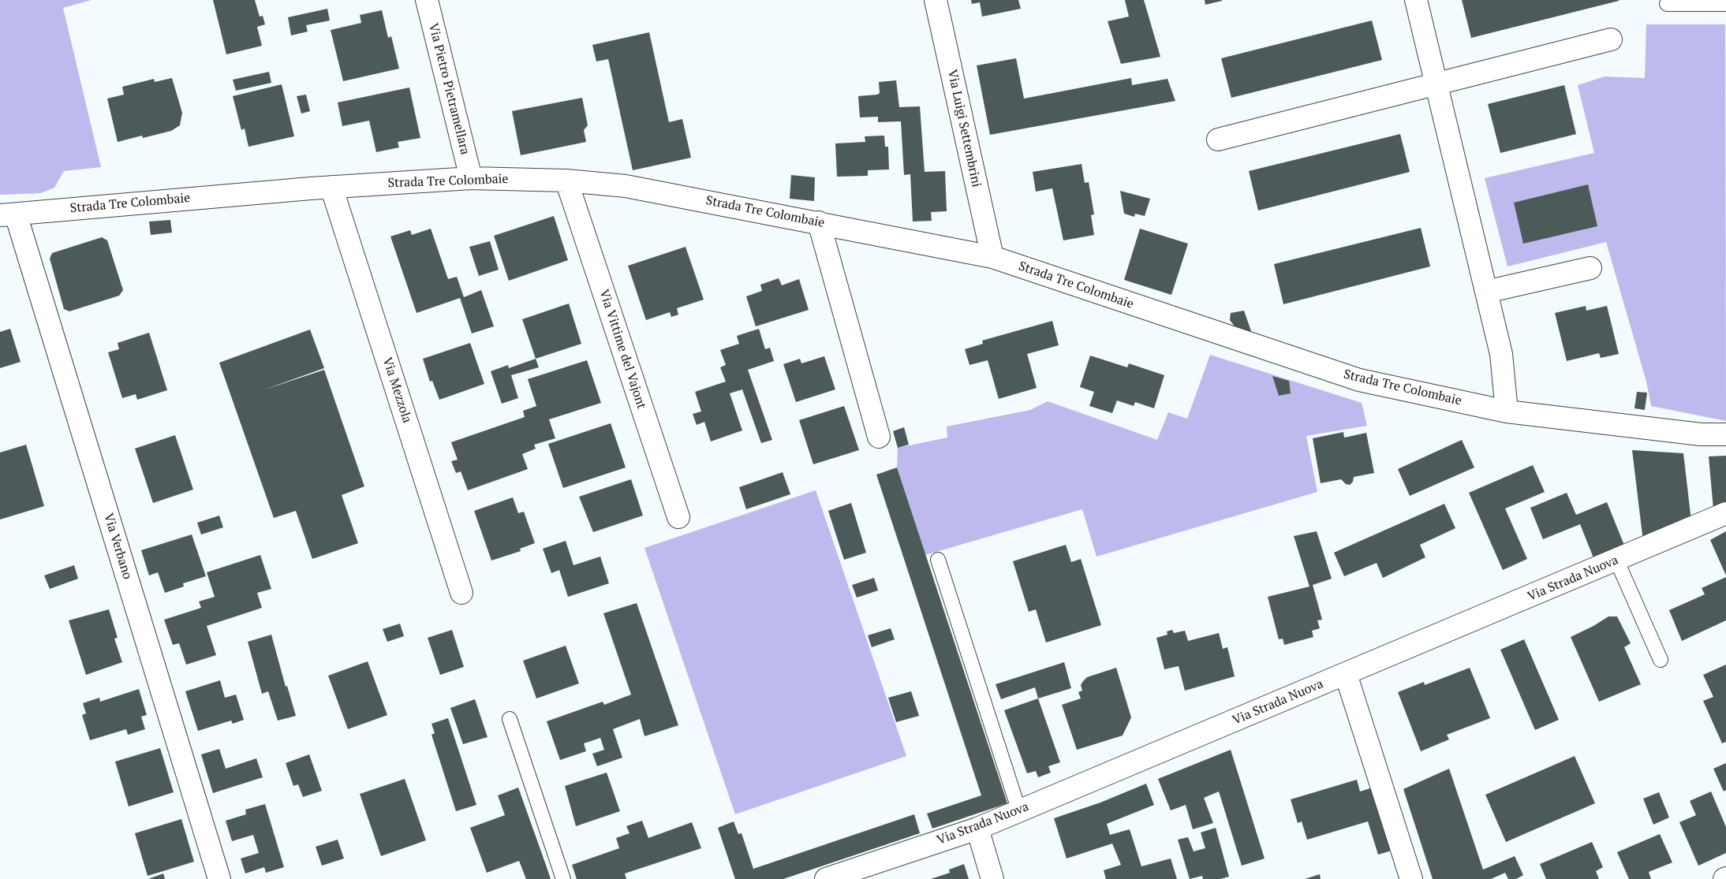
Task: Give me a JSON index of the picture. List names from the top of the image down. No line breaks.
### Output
{"streets":{"street":["Via Pietro Pietramellara","Via Luigi Settembrini","Strada Tre Colombaie","Via Vittime del Vajont","Via Mezzola","Via Verbano","Via Strada Nuova"]},"crossings":[["Via Pietro Pietramellara","Strada Tre Colombaie"],["Via Luigi Settembrini","Strada Tre Colombaie"],["Strada Tre Colombaie","Via Vittime del Vajont"],["Strada Tre Colombaie","Via Mezzola"],["Strada Tre Colombaie","Via Verbano"]]}
